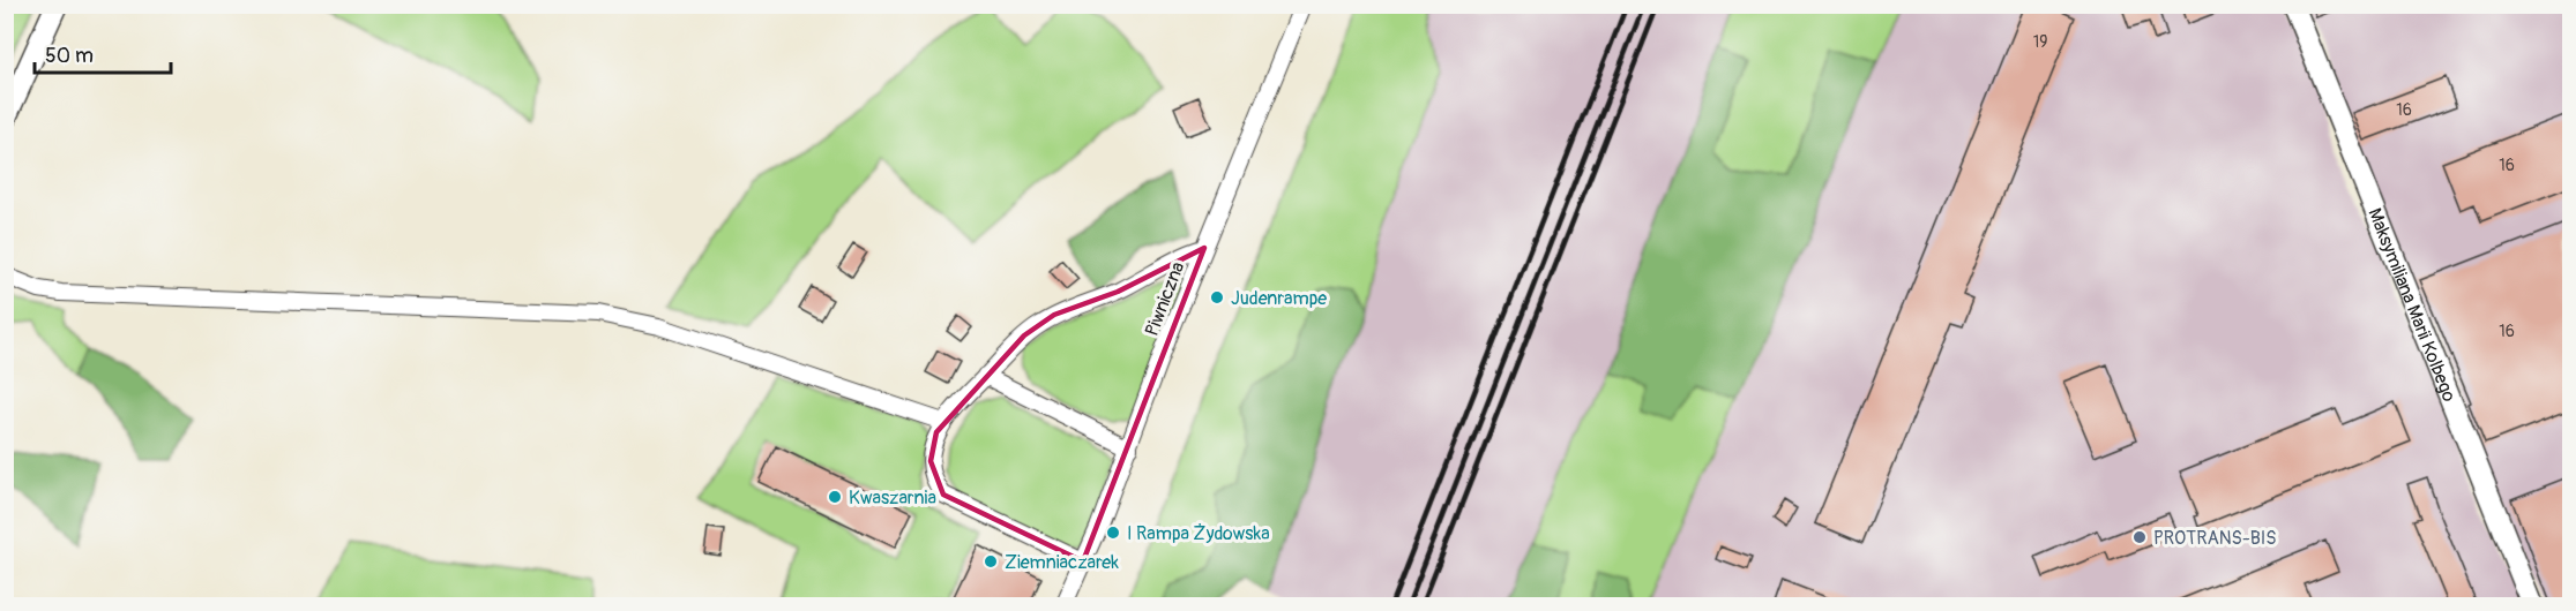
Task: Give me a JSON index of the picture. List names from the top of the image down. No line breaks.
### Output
{"streets":{"street":["Piwniczna","Maksymiliana Marii Kolbego"]},"places":["Judenrampe","Kwaszarnia","I Rampa Żydowska","PROTRANS-BIS","Ziemniaczarek"],"house_numbers":["19","16","16","16"],"scale_bar":"50 m"}
